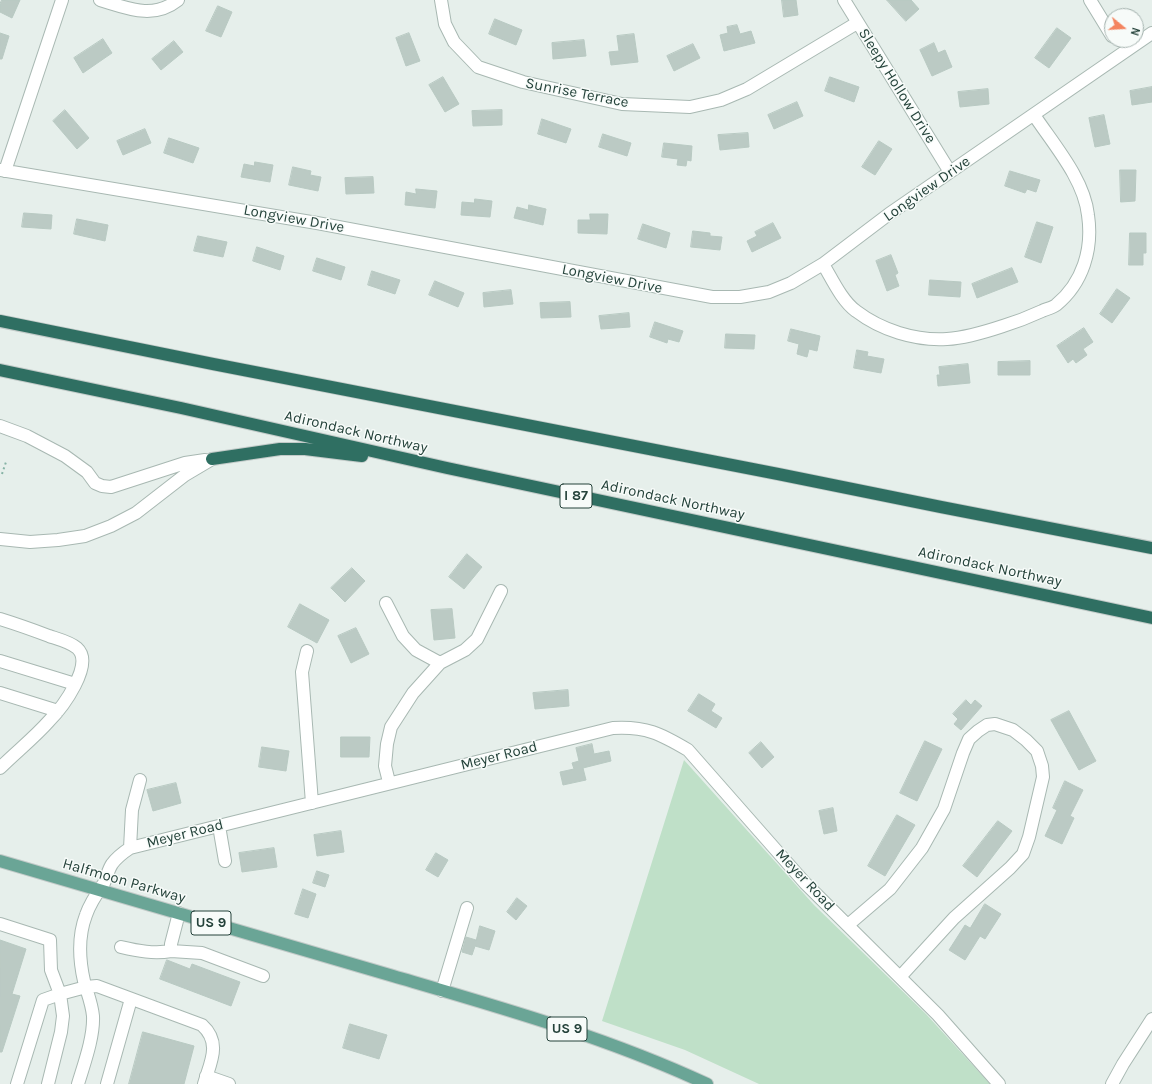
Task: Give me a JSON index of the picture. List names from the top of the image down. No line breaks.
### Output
{"streets":{"highway":["Adirondack Northway","I 87"],"main road":["Halfmoon Parkway","US 9"],"street":["Sleepy Hollow Drive","Sunrise Terrace","Longview Drive","Meyer Road"]},"crossings":[["Sleepy Hollow Drive","Sunrise Terrace"],["Sleepy Hollow Drive","Longview Drive"],["Meyer Road","Halfmoon Parkway"],["Halfmoon Parkway","US 9"]],"north":"right"}
